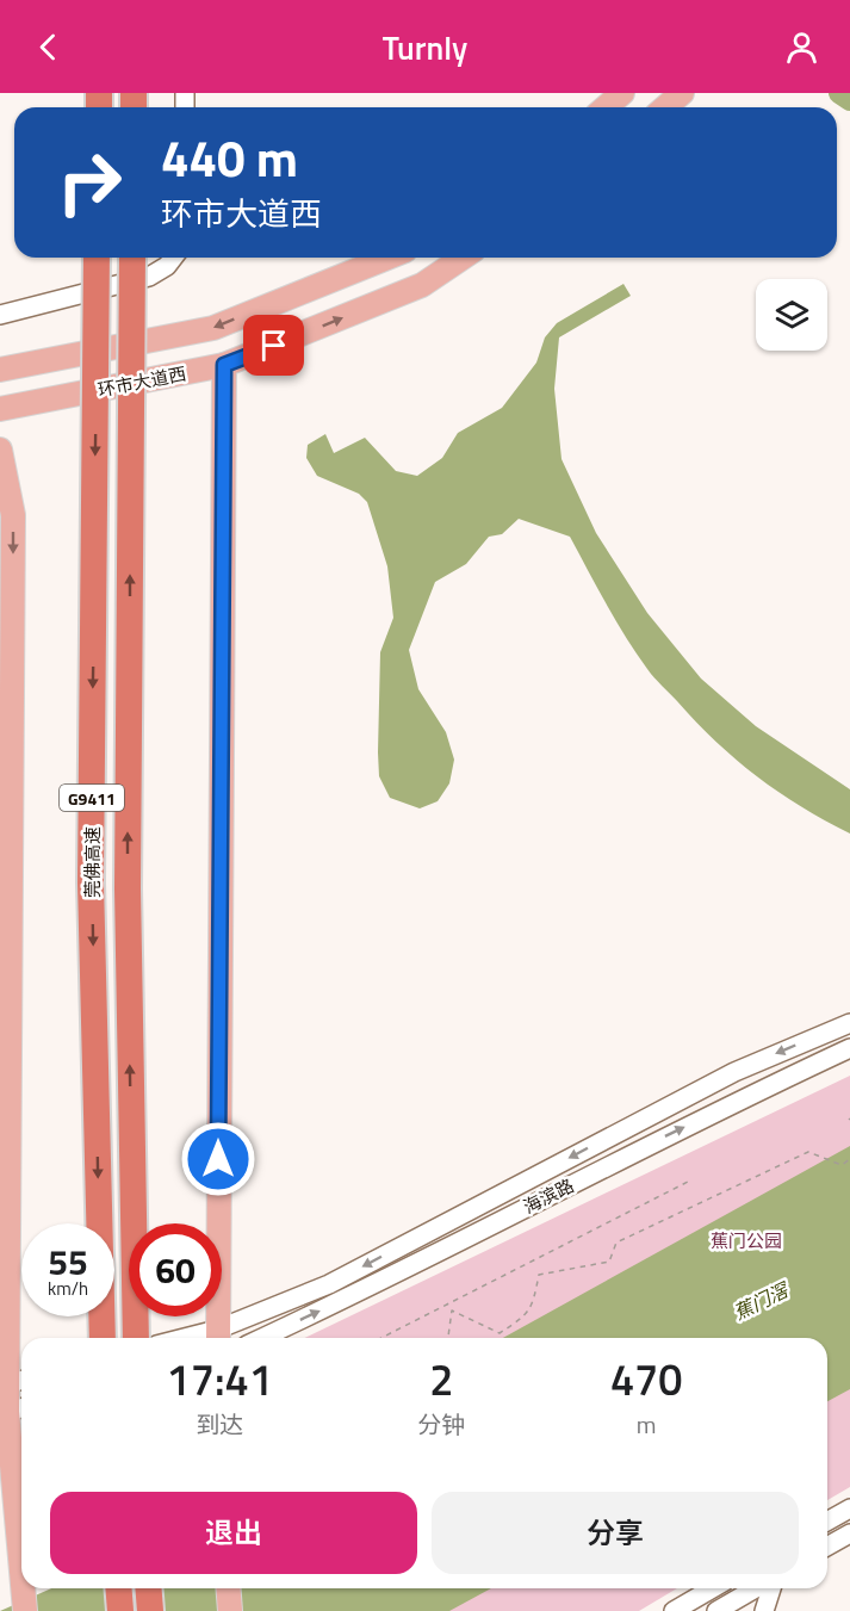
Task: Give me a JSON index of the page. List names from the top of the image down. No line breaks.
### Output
{"streets":{"highway":["G9411","莞佛高速"],"main road":["环市大道西"],"street":["海滨路"]},"water":["蕉门滘"],"parks":["蕉门公园"],"page":{"header":"Turnly","turn":["440 m","环市大道西"],"speed":"55 km/h","limit":"60","eta":["17:41","到达","2","分钟","470","m"],"buttons":["退出","分享"]}}
